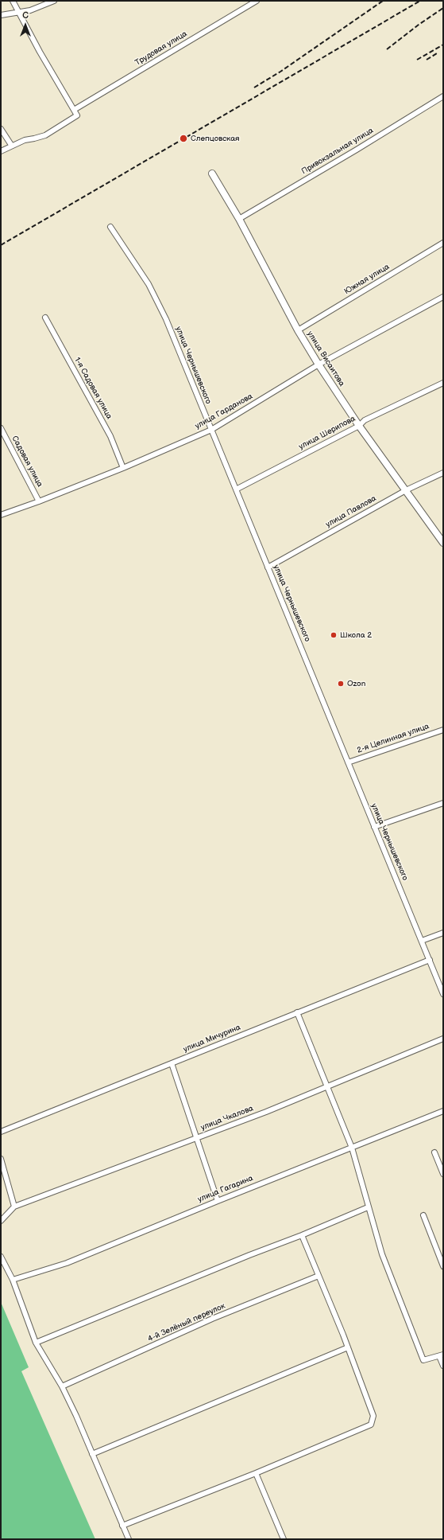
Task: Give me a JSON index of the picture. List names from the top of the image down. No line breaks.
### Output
{"streets":{"street":["Трудовая улица","Привокзальная улица","Южная улица","улица Висаитова","улица Чернышевского","1-я Садовая улица","улица Гарданова","улица Шерипова","Садовая улица","улица Павлова","2-я Целинная улица","улица Мичурина","улица Чкалова","улица Гагарина","4-й Зелёный переулок"]},"crossings":[["Привокзальная улица","улица Висаитова"],["Южная улица","улица Висаитова"],["улица Висаитова","улица Гарданова"],["улица Висаитова","улица Шерипова"],["улица Висаитова","улица Павлова"],["улица Чернышевского","улица Гарданова"],["улица Чернышевского","улица Шерипова"],["улица Чернышевского","улица Павлова"],["улица Чернышевского","2-я Целинная улица"],["улица Чернышевского","улица Мичурина"],["1-я Садовая улица","улица Гарданова"],["улица Гарданова","Садовая улица"]],"places":["Слепцовская","Школа 2","Ozon"],"north":"top"}
